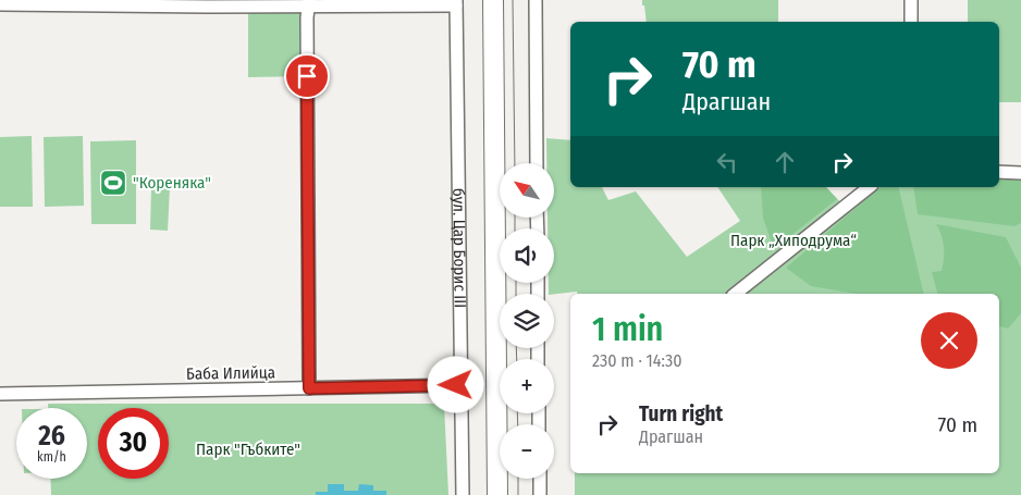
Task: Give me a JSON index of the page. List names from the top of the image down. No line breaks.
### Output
{"streets":{"street":["бул. Цар Борис III","Баба Илийца"]},"crossings":[["бул. Цар Борис III","Баба Илийца"]],"parks":["Парк „Хиподрума“","Парк \"Гъбките\""],"places":{"sports":["\"Кореняка\""]},"north":"top left","page":{"turn":["70 m","Драгшан"],"map_buttons":["+","−"],"heading":["1 min","230 m · 14:30"],"list":[{"name":"Turn right","note":"Драгшан","value":"70 m"}],"speed":"26 km/h","limit":"30"}}
